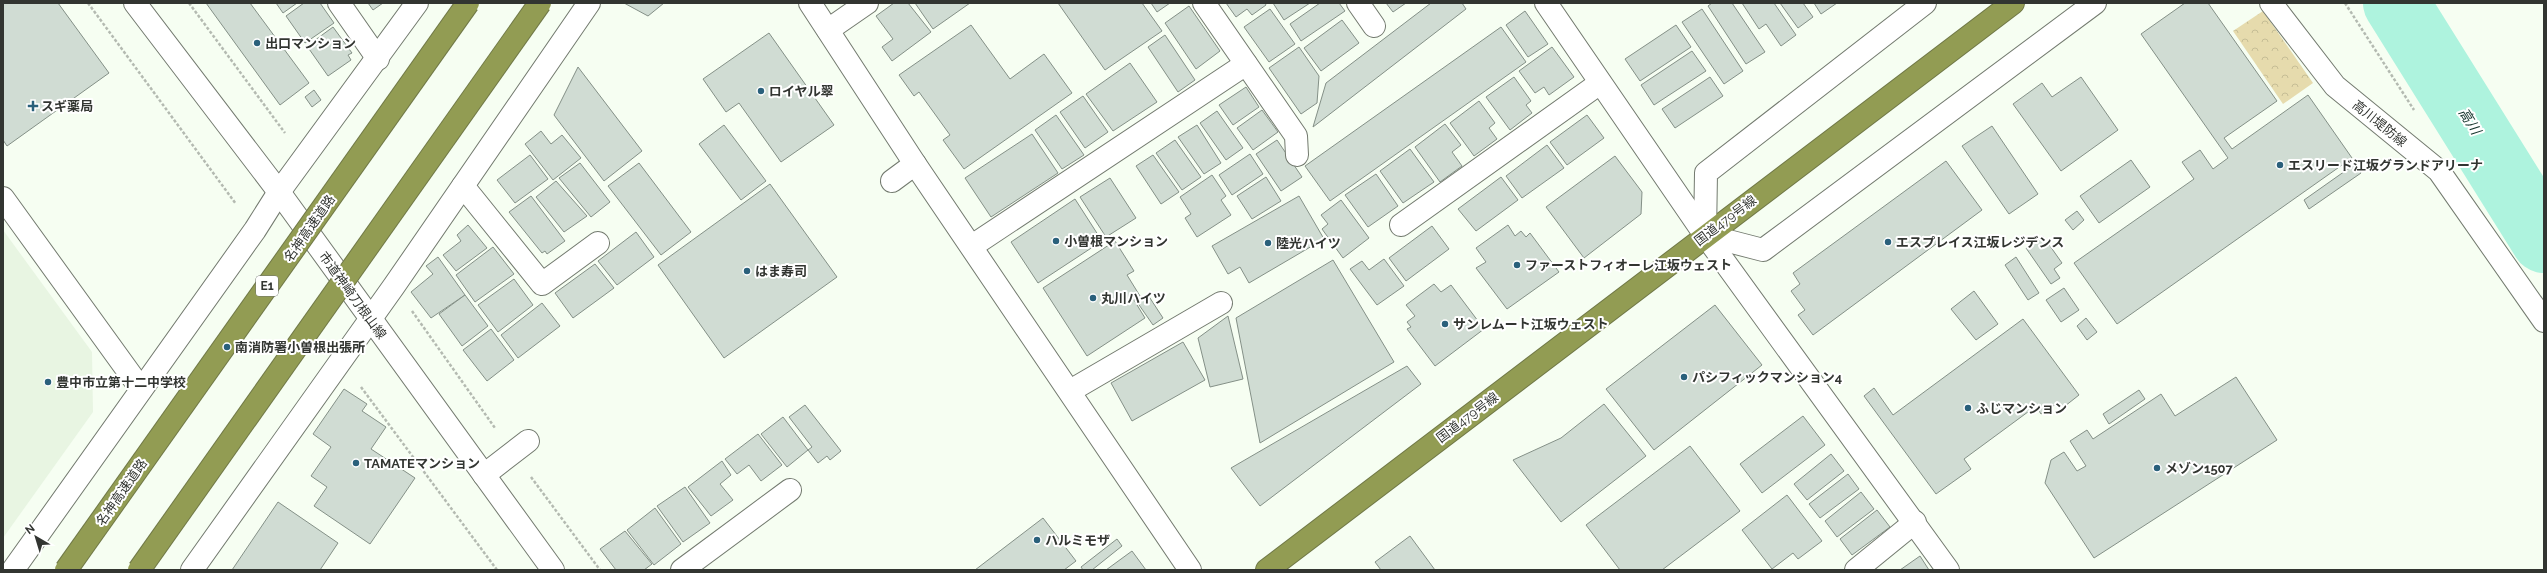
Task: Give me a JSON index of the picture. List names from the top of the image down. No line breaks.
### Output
{"streets":{"highway":["国道479号線","名神高速道路","E1"],"street":["高川堤防線","市道神崎刀根山線"]},"water":["高川"],"places":{"other":["出口マンション","ロイヤル翠","エスリード江坂グランドアリーナ","小曽根マンション","エスプレイス江坂レジデンス","陸光ハイツ","ファーストフィオーレ江坂ウェスト","はま寿司","丸川ハイツ","サンレムート江坂ウェスト","南消防署小曽根出張所","パシフィックマンション4","豊中市立第十二中学校","ふじマンション","TAMATEマンション","メゾン1507","ハルミモザ"],"health":["スギ薬局"]},"north":"top left"}
